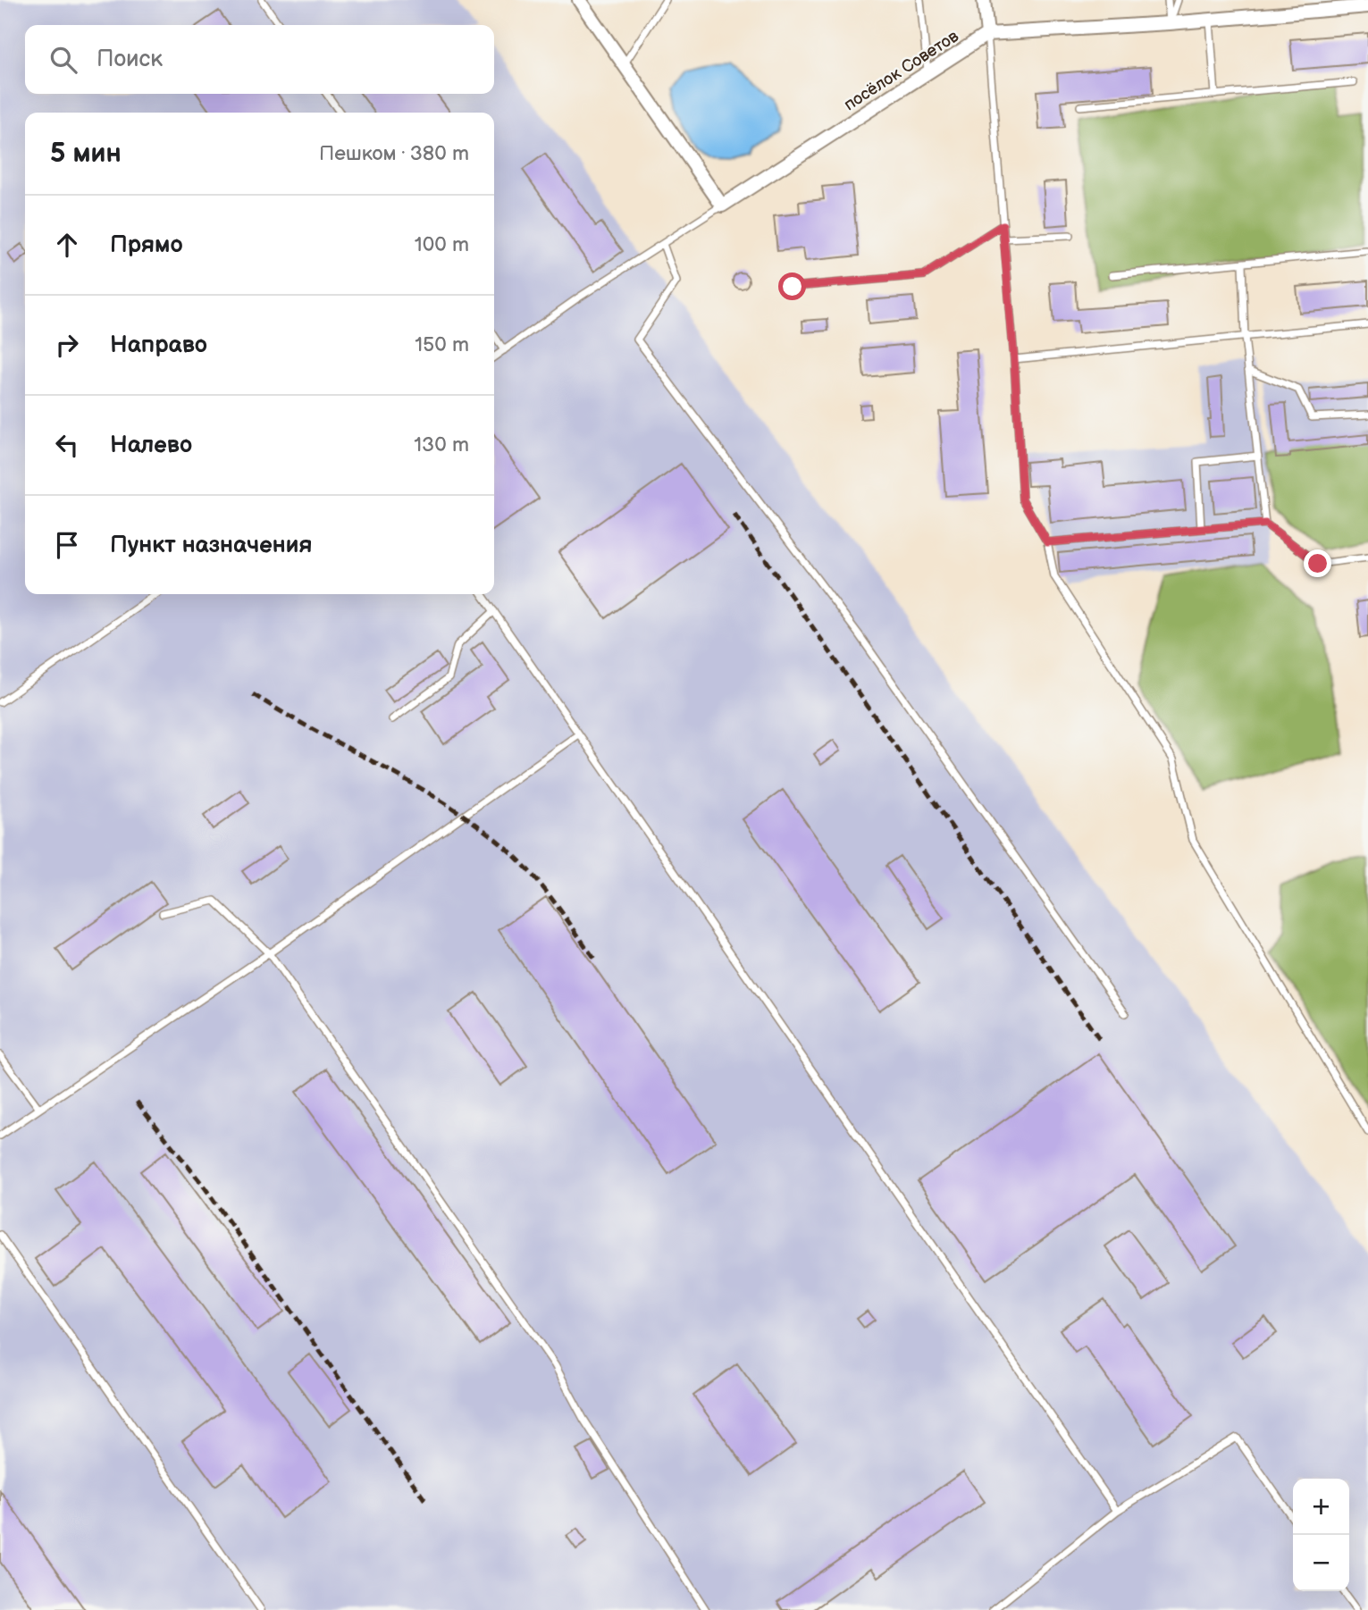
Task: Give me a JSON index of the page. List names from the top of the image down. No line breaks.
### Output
{"streets":{"street":["посёлок Советов"]},"page":{"search":"Поиск","heading":["5 мин","Пешком · 380 m"],"list":[["Прямо","100 m"],["Направо","150 m"],["Налево","130 m"],"Пункт назначения"],"map_buttons":["+","−"]}}
